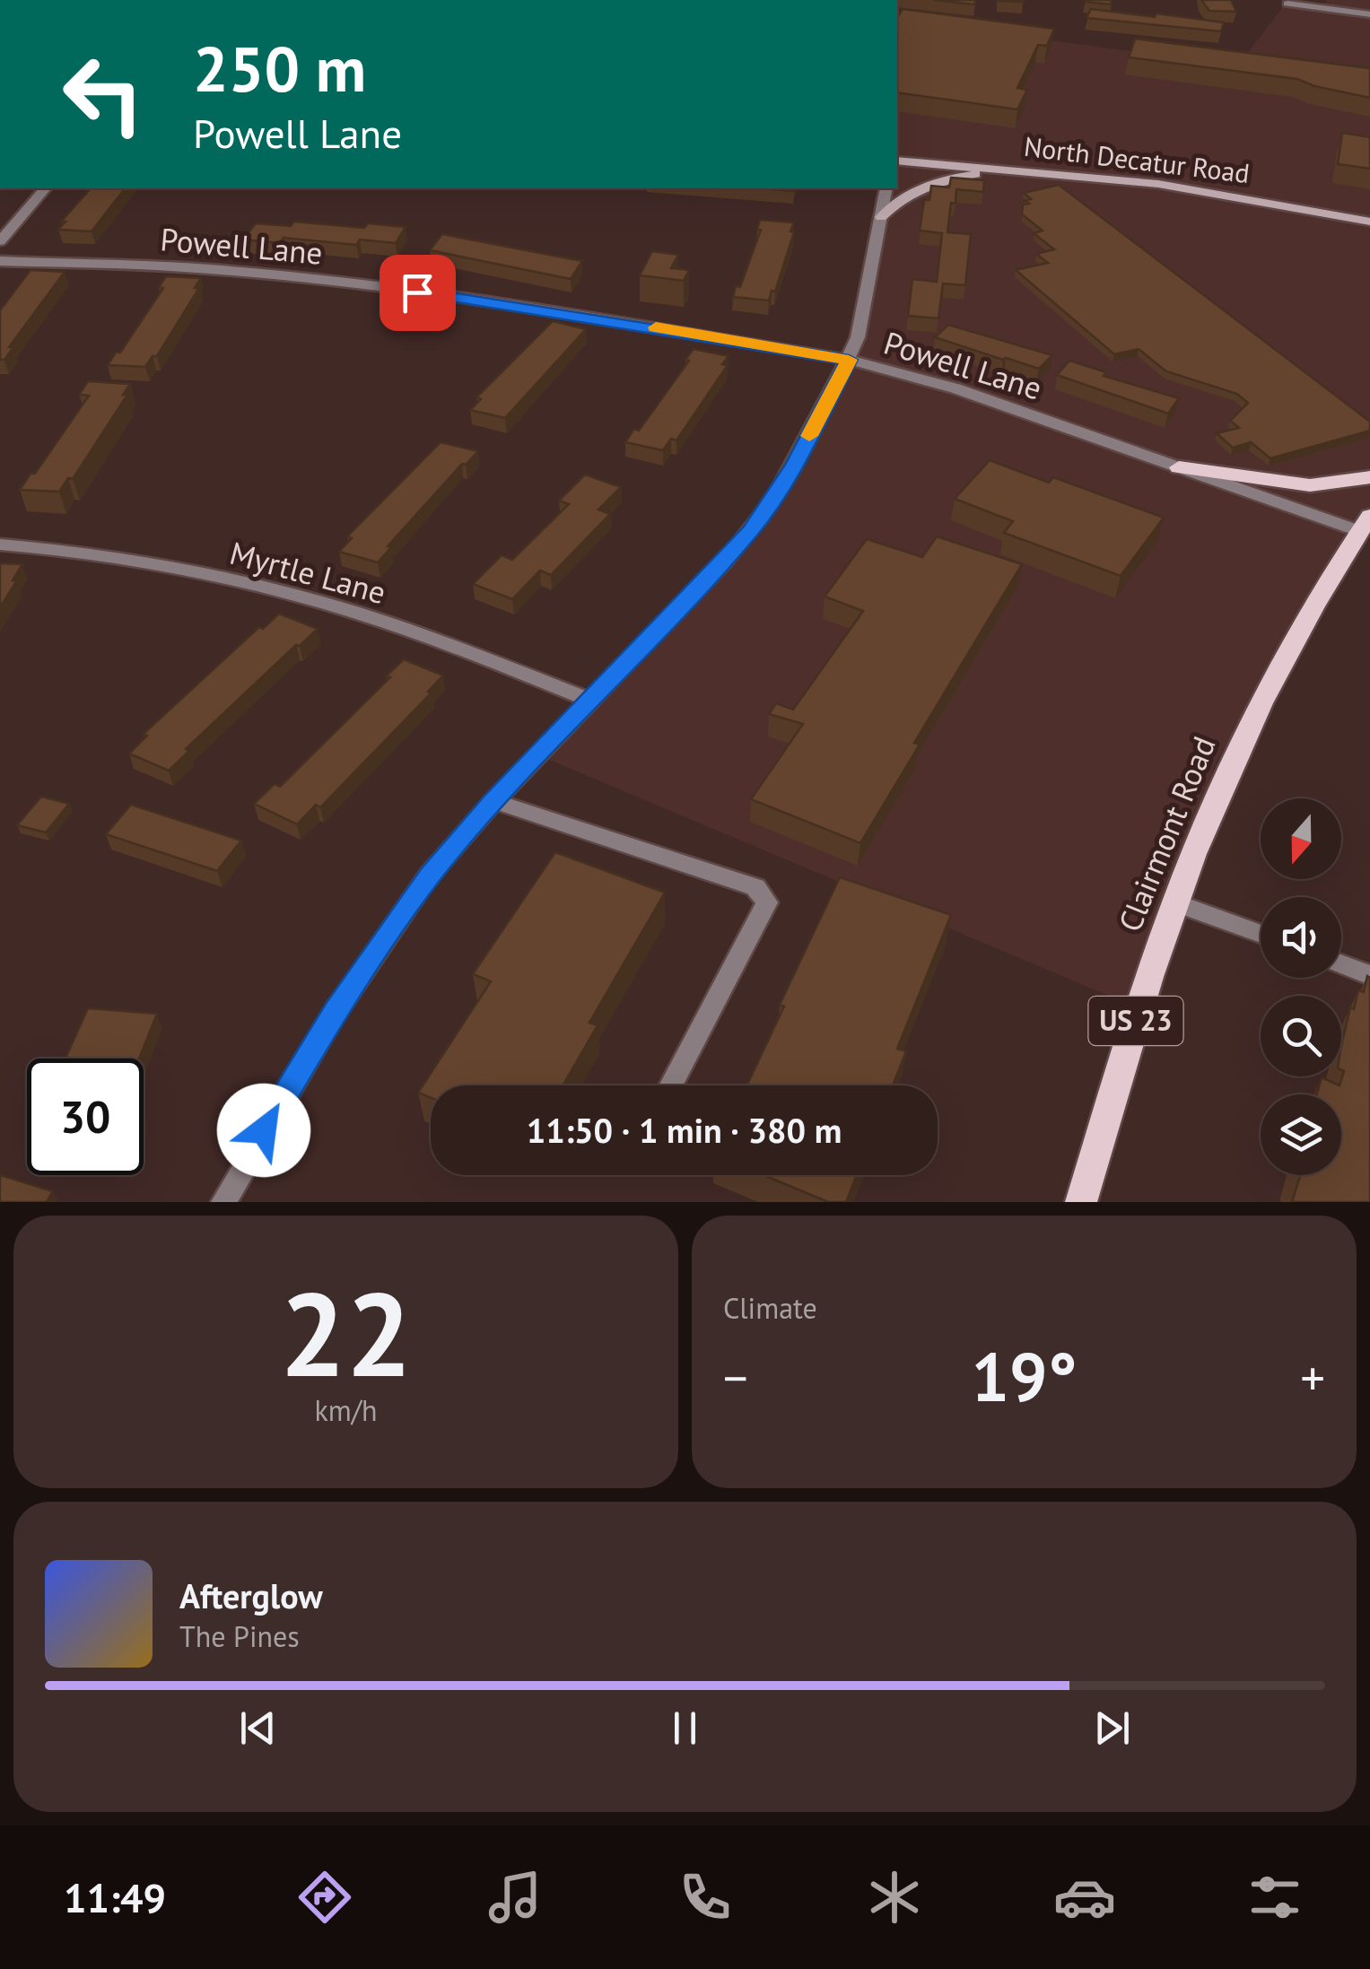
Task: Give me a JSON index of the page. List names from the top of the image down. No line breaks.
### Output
{"streets":{"main road":["North Decatur Road","Clairmont Road","US 23"],"street":["Powell Lane","Myrtle Lane"]},"crossings":[["Powell Lane","Clairmont Road"]],"north":"bottom","page":{"turn":["250 m","Powell Lane"],"limit":"30","trip":"11:50 · 1 min · 380 m","tile":[["22","km/h"],"Climate"],"heat":["−","19°","+"],"song":["Afterglow","The Pines"],"tabs":"11:49"}}
